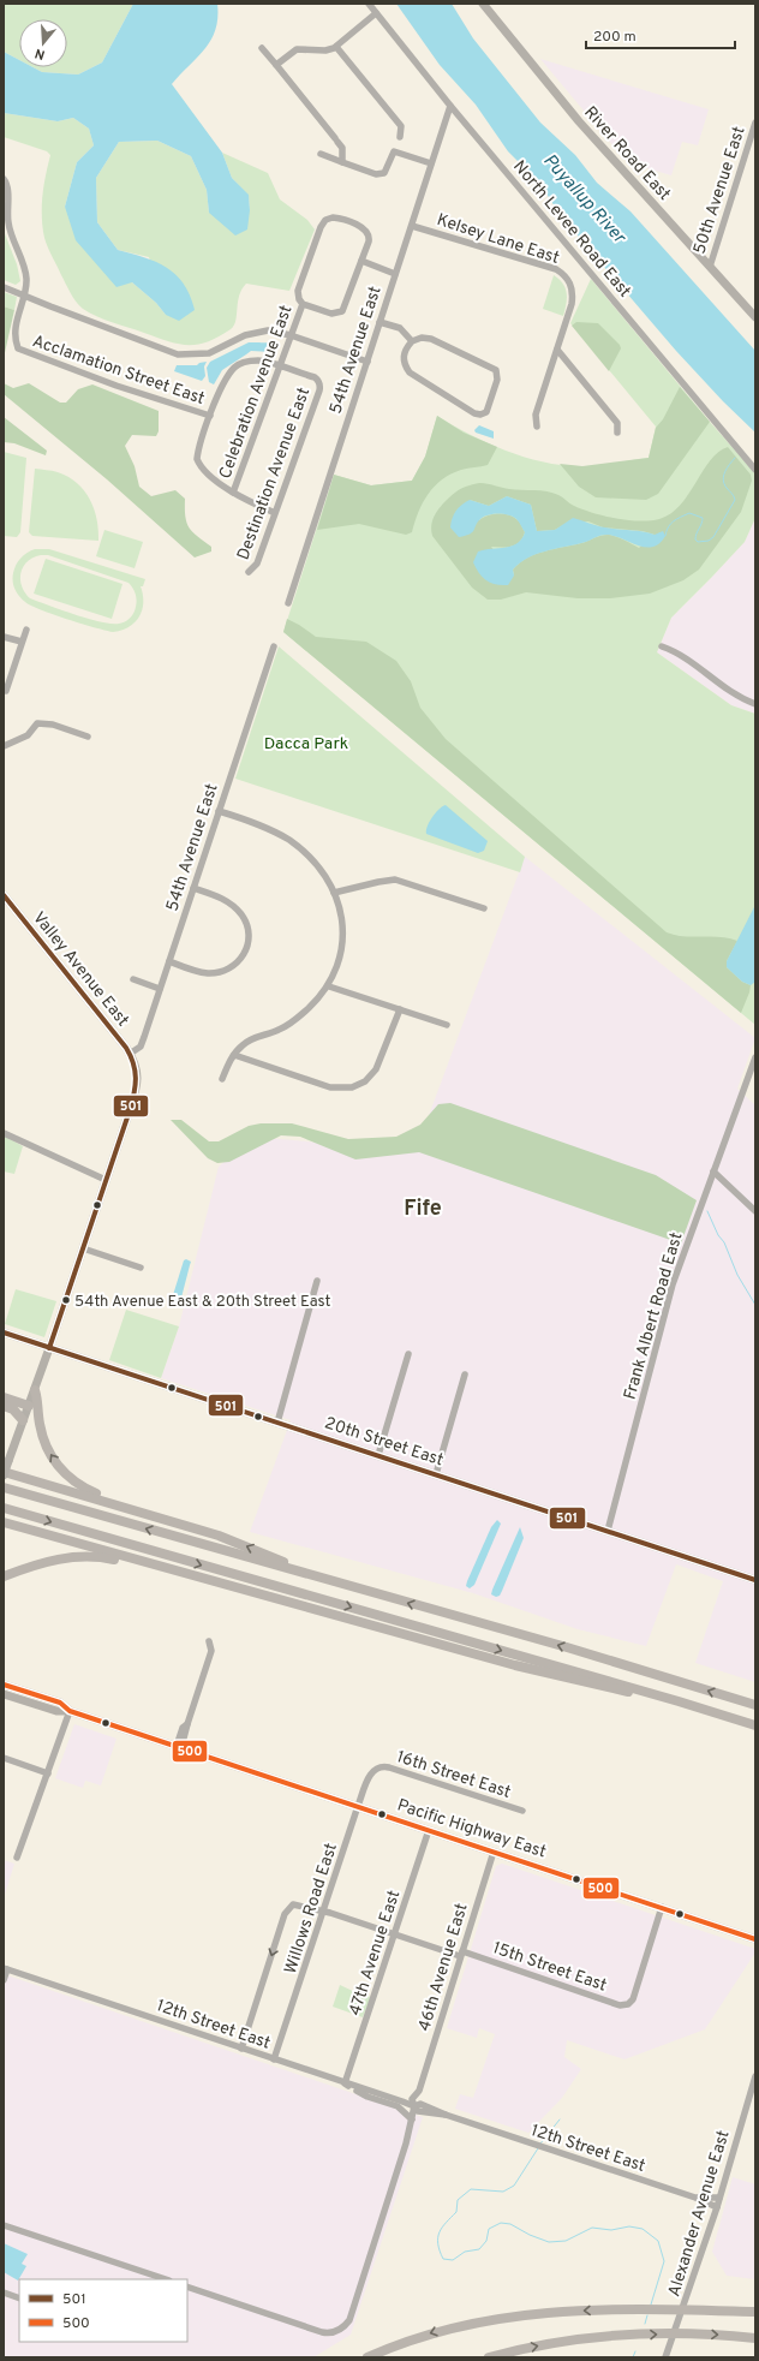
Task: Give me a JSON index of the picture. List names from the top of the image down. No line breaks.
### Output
{"streets":{"main road":["River Road East","Valley Avenue East","20th Street East","Pacific Highway East"],"street":["50th Avenue East","North Levee Road East","Kelsey Lane East","54th Avenue East","Acclamation Street East","Celebration Avenue East","Destination Avenue East","Frank Albert Road East","16th Street East","Willows Road East","47th Avenue East","15th Street East","46th Avenue East","12th Street East","Alexander Avenue East"]},"crossings":[["River Road East","50th Avenue East"],["North Levee Road East","54th Avenue East"],["Kelsey Lane East","54th Avenue East"],["54th Avenue East","Valley Avenue East"],["Celebration Avenue East","Destination Avenue East"],["Frank Albert Road East","20th Street East"],["16th Street East","Willows Road East"],["Pacific Highway East","Willows Road East"],["Pacific Highway East","47th Avenue East"],["Pacific Highway East","15th Street East"],["Pacific Highway East","46th Avenue East"],["Willows Road East","15th Street East"],["Willows Road East","12th Street East"],["47th Avenue East","15th Street East"],["47th Avenue East","12th Street East"],["15th Street East","46th Avenue East"],["15th Street East","12th Street East"],["46th Avenue East","12th Street East"],["12th Street East","Alexander Avenue East"]],"districts":["Fife"],"water":["Puyallup River"],"parks":["Dacca Park"],"places":["54th Avenue East & 20th Street East"],"lines":["transit line 501","transit line 500"],"legend":["501","500"],"scale_bar":"200 m","north":"bottom"}
